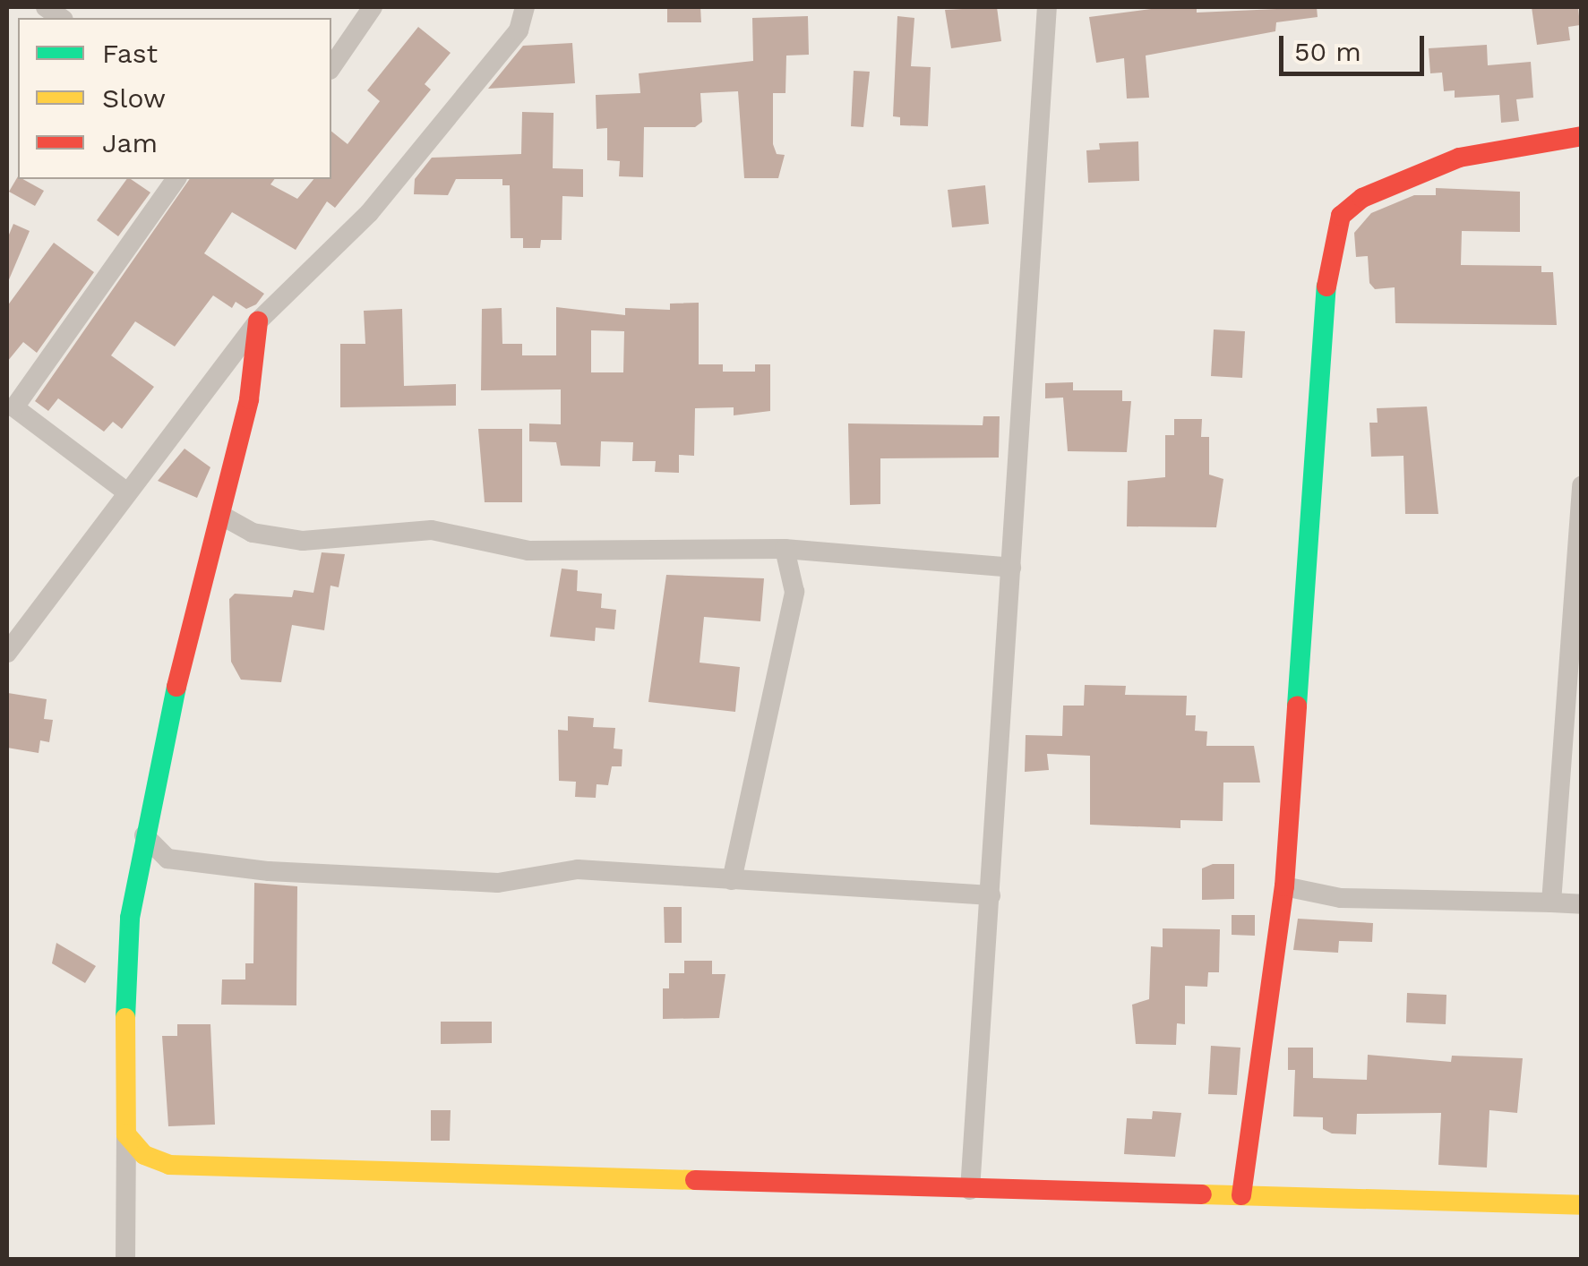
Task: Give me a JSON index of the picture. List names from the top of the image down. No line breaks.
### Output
{"legend":["Fast","Slow","Jam"],"scale_bar":"50 m"}
